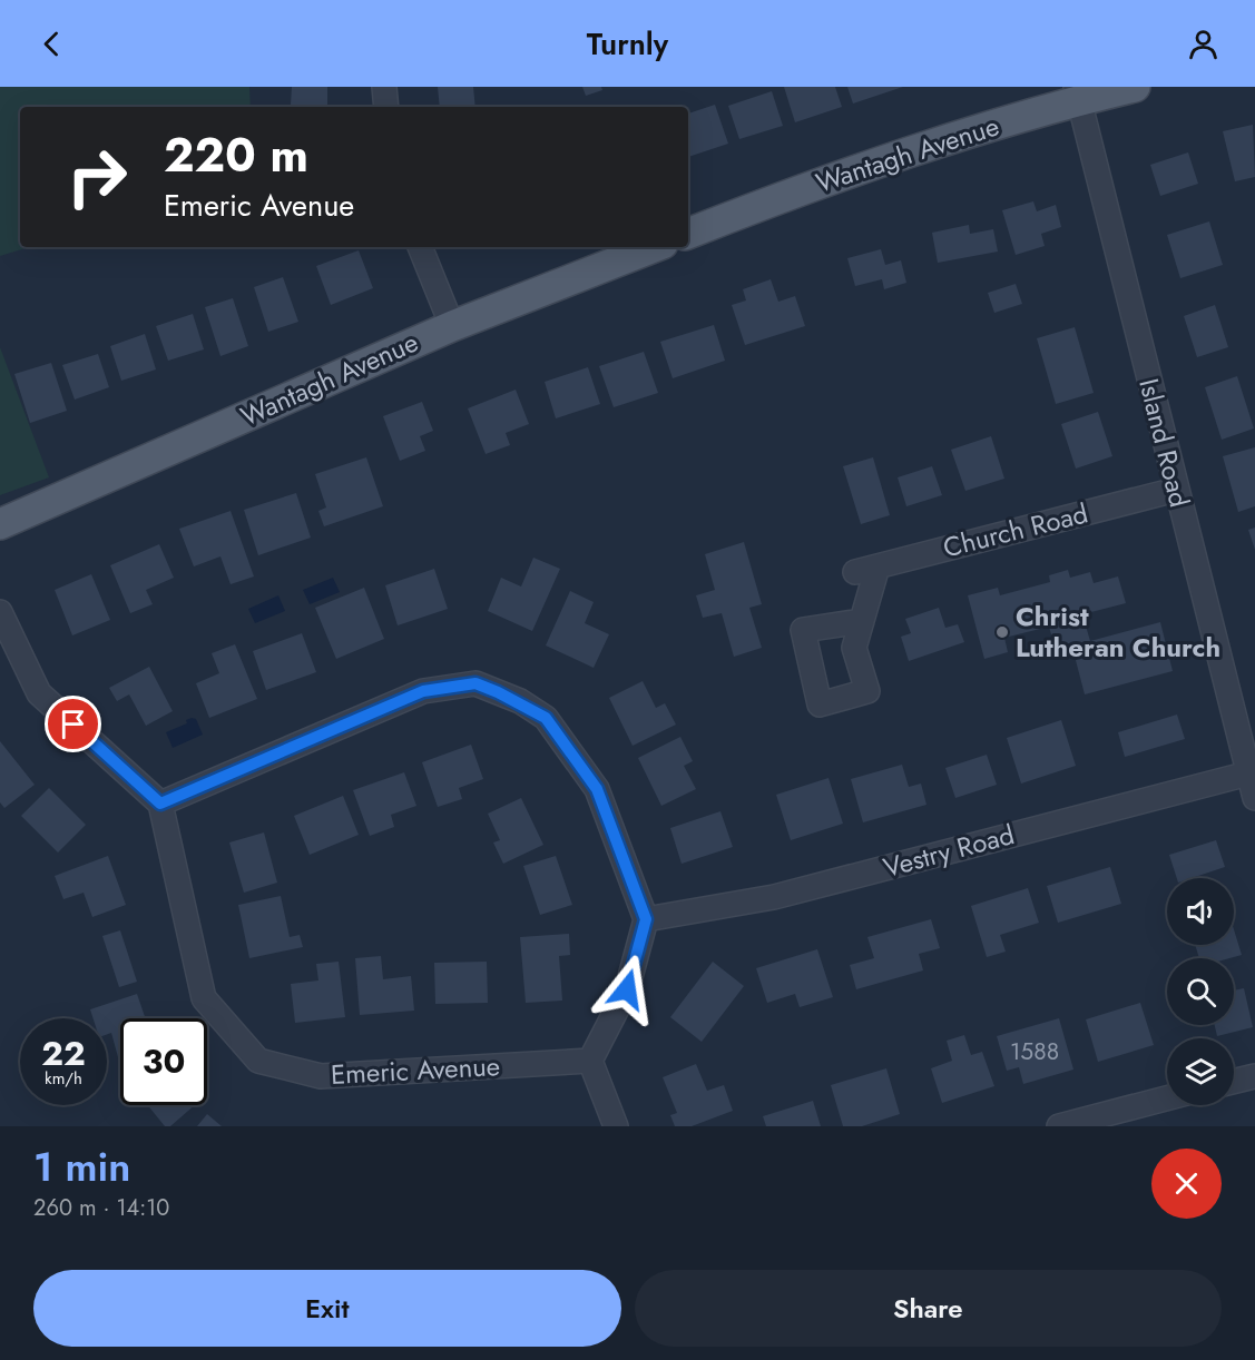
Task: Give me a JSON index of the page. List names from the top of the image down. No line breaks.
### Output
{"streets":{"main road":["Wantagh Avenue"],"street":["Island Road","Church Road","Vestry Road","Emeric Avenue"]},"crossings":[["Wantagh Avenue","Island Road"],["Island Road","Church Road"],["Island Road","Vestry Road"]],"places":["Christ Lutheran Church"],"house_numbers":["1588"],"page":{"header":"Turnly","turn":["220 m","Emeric Avenue"],"speed":"22 km/h","limit":"30","heading":["1 min","260 m · 14:10"],"buttons":["Exit","Share"]}}
